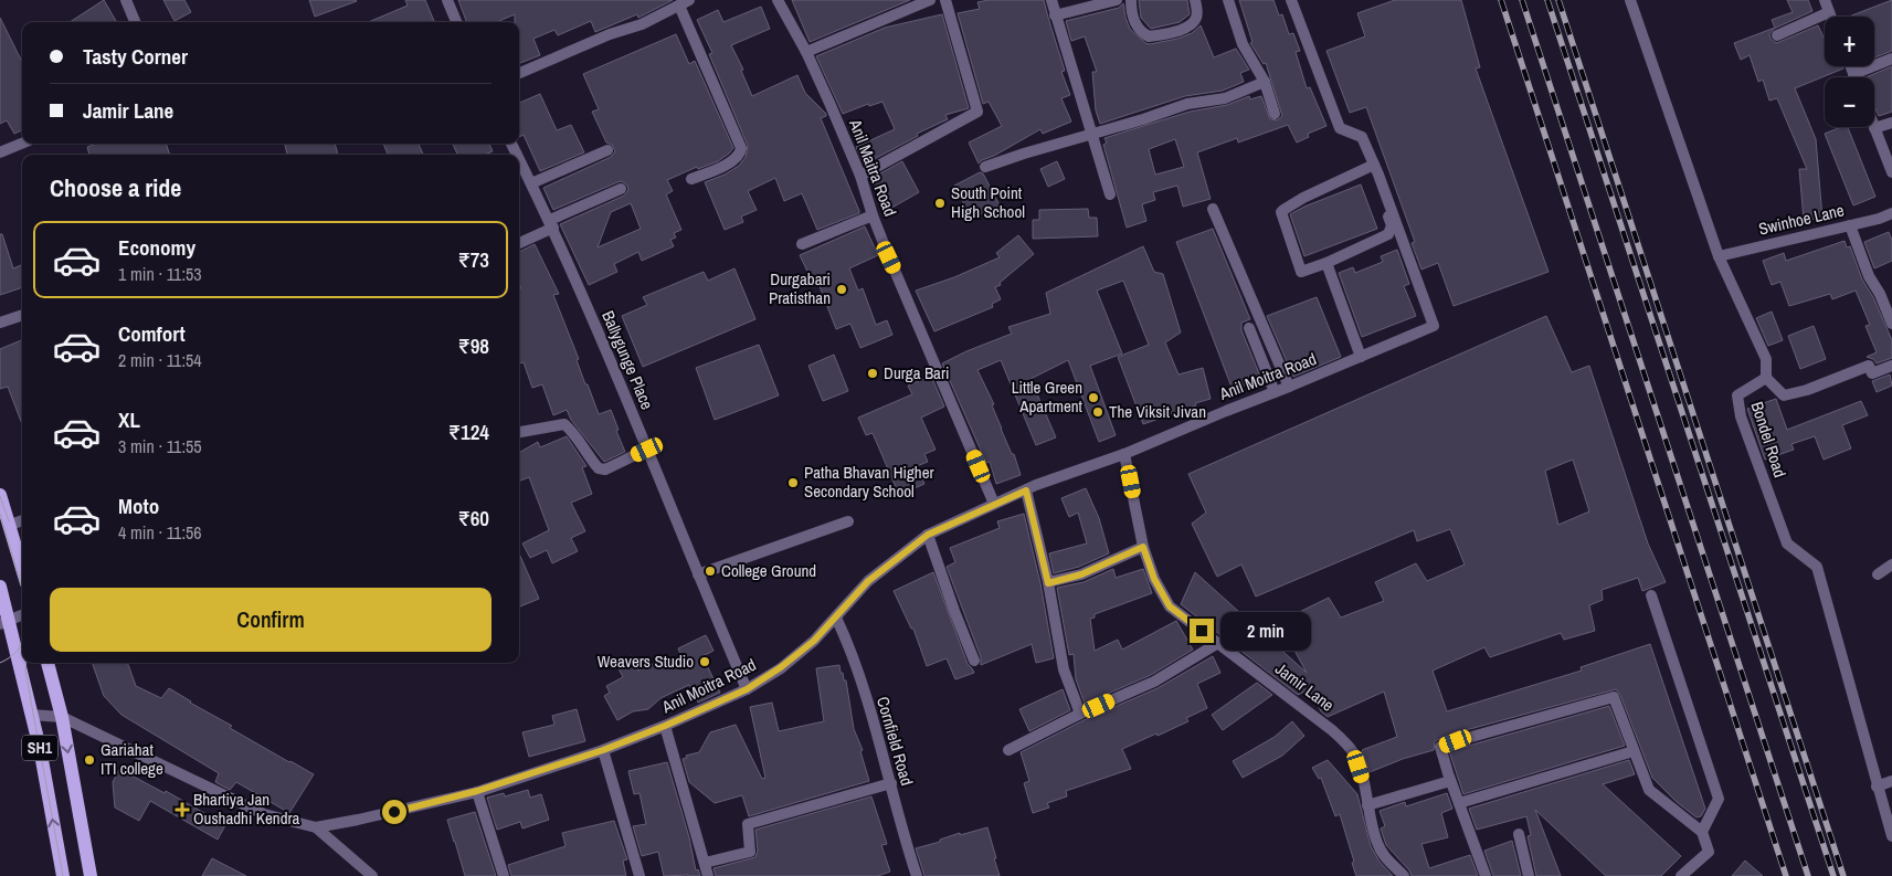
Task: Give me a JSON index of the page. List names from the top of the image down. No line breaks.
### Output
{"streets":{"main road":["SH1"],"street":["Anil Maitra Road","Swinhoe Lane","Ballygunge Place","Anil Moitra Road","Bondel Road","Jamir Lane","Cornfield Road"]},"crossings":[["Anil Maitra Road","Anil Moitra Road"],["Swinhoe Lane","Bondel Road"],["Ballygunge Place","Anil Moitra Road"],["Anil Moitra Road","Jamir Lane"],["Anil Moitra Road","Cornfield Road"]],"places":{"other":["South Point High School","Durgabari Pratisthan","Durga Bari","Little Green Apartment","The Viksit Jivan","Patha Bhavan Higher Secondary School","College Ground","Weavers Studio","Gariahat ITI college"],"health":["Bhartiya Jan Oushadhi Kendra"]},"page":{"map_buttons":["+","−"],"banner":["Tasty Corner","Jamir Lane"],"heading":"Choose a ride","list":[{"name":"Economy","note":"1 min · 11:53","value":"₹73"},{"name":"Comfort","note":"2 min · 11:54","value":"₹98"},{"name":"XL","note":"3 min · 11:55","value":"₹124"},{"name":"Moto","note":"4 min · 11:56","value":"₹60"}],"buttons":"Confirm","bubble":"2 min"}}
